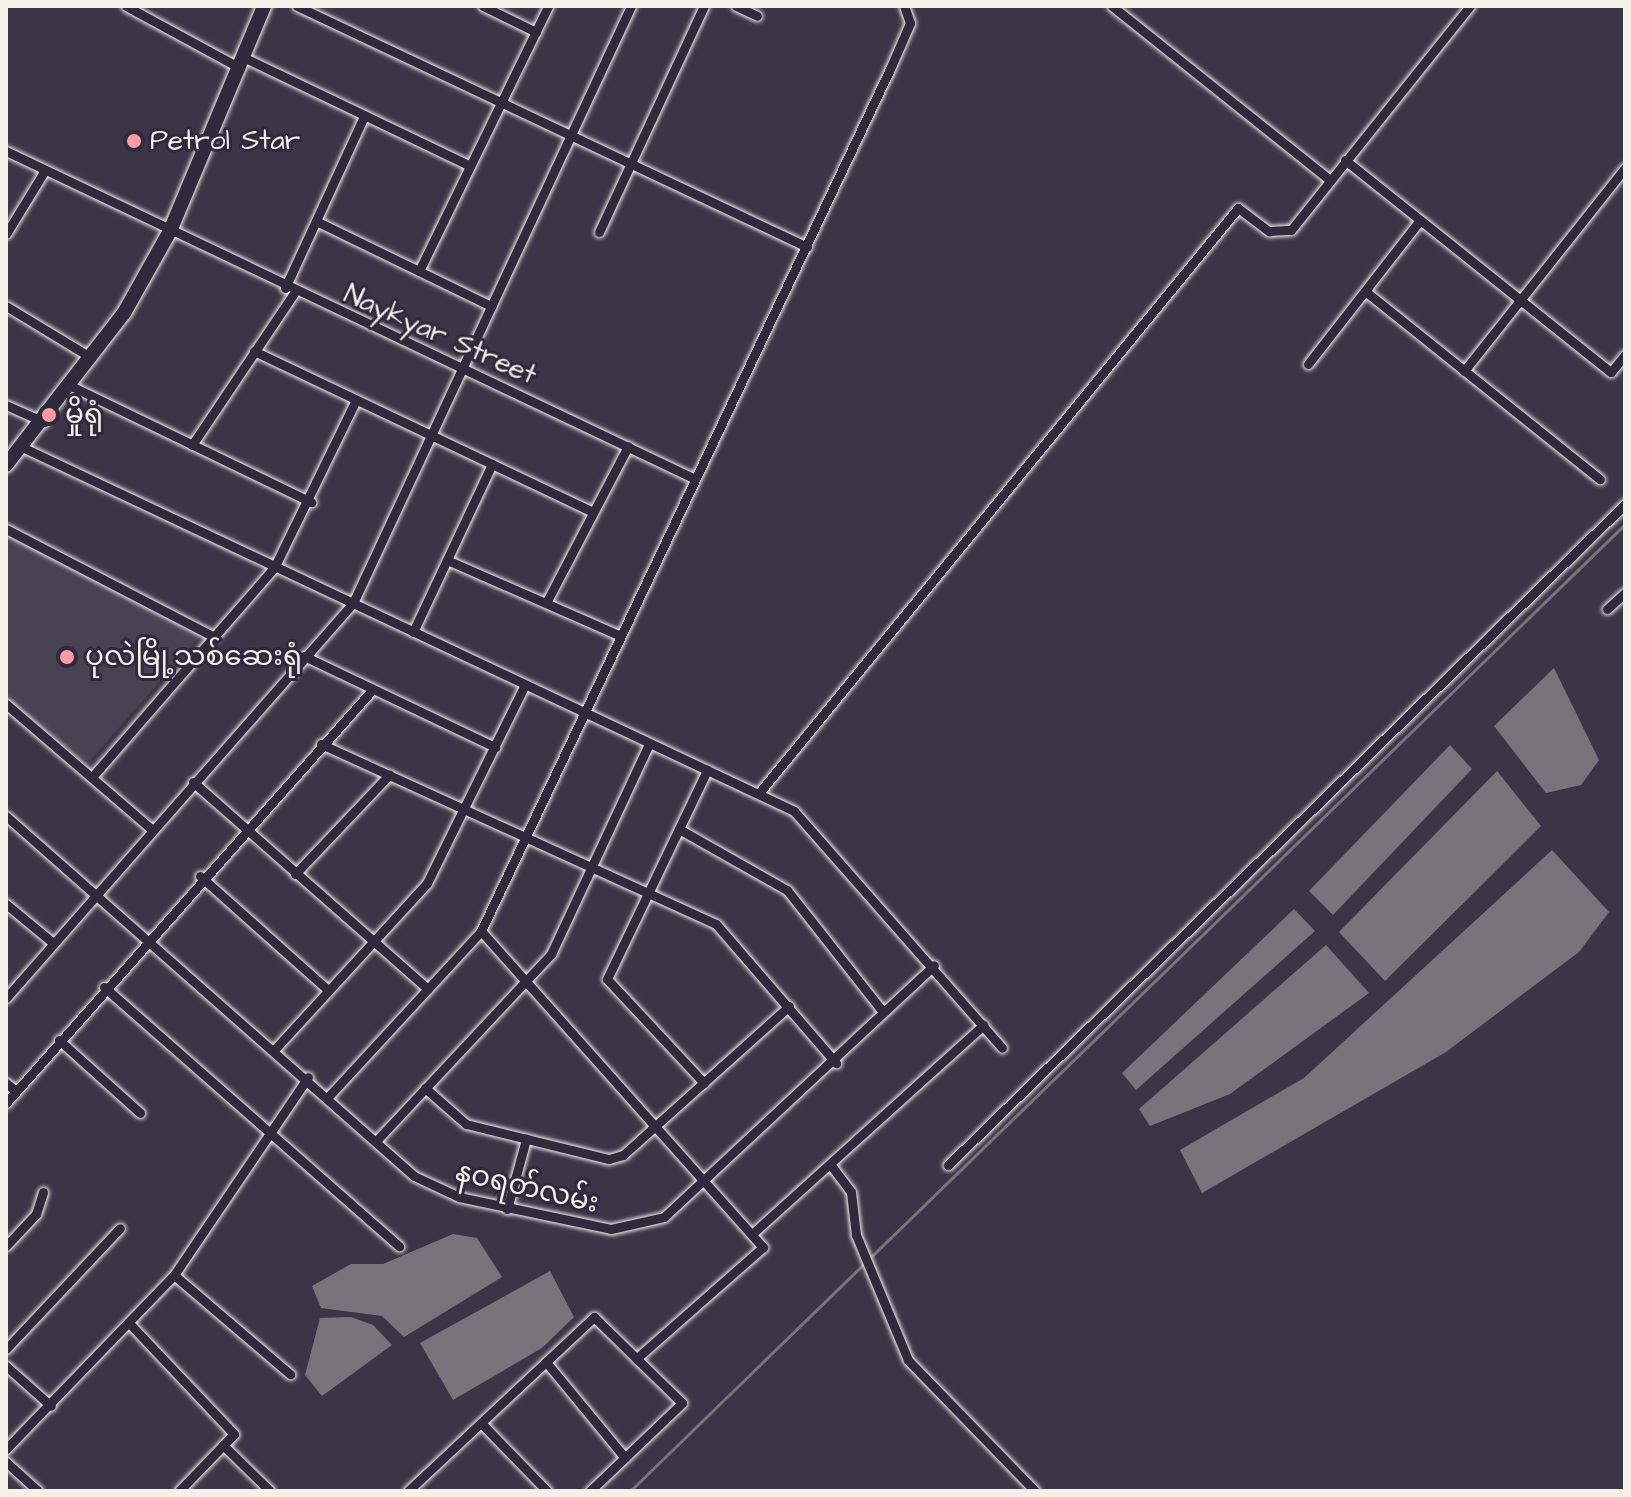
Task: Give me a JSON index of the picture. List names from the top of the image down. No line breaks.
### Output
{"streets":{"street":["Naykyar Street","နဝရတ်လမ်း"]},"places":["Petrol Star","မှိုရုံ","ပုလဲမြို့သစ်ဆေးရုံ"]}
